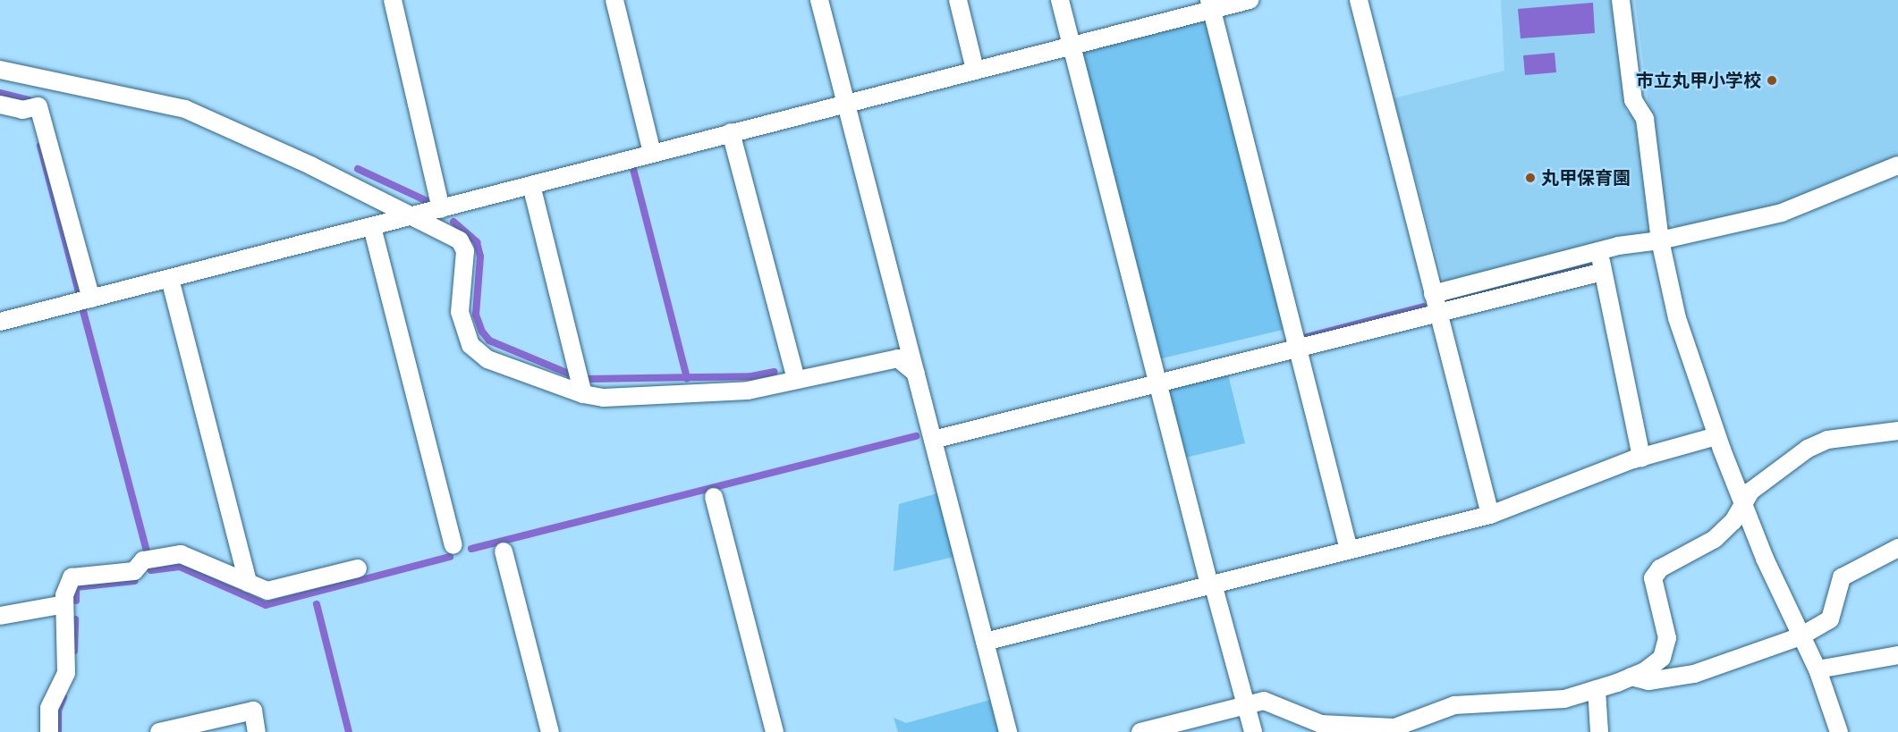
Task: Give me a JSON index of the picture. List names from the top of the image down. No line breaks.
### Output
{"places":["市立丸甲小学校","丸甲保育園"]}
